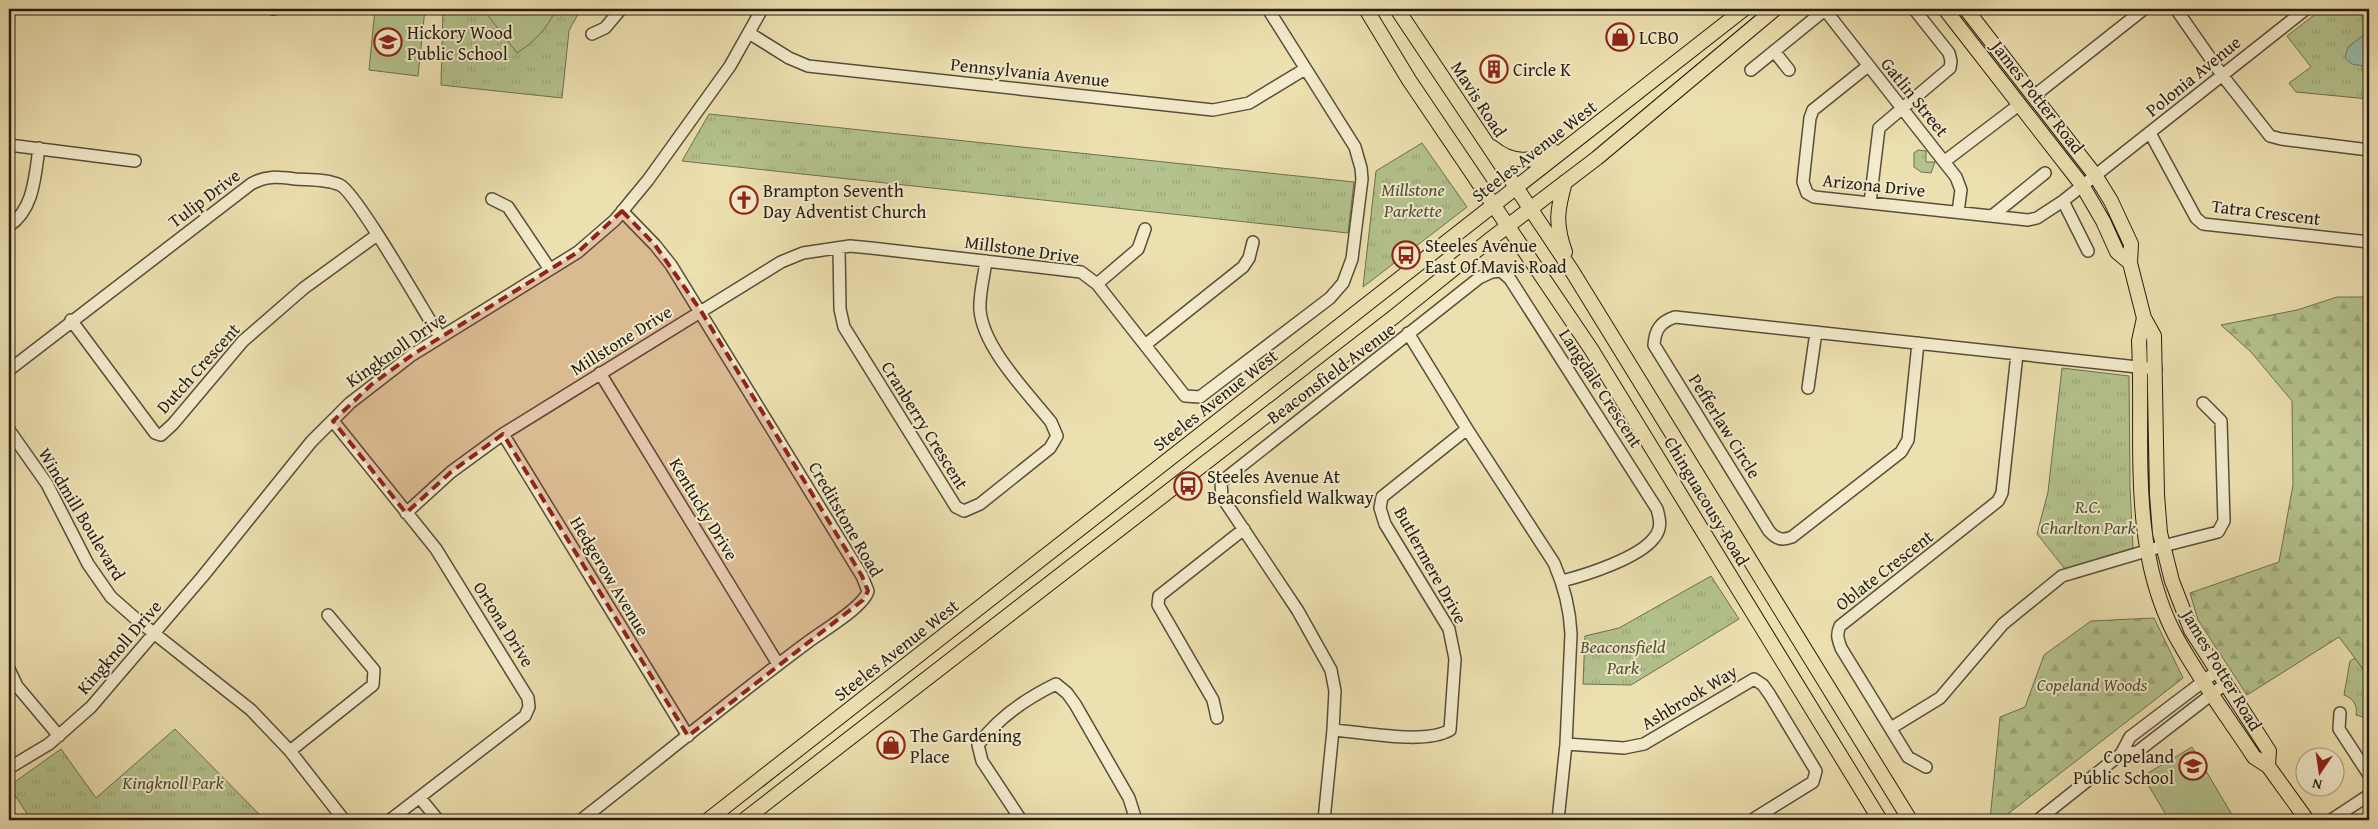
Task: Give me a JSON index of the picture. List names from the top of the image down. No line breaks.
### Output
{"streets":{"main road":["James Potter Road","Mavis Road","Steeles Avenue West","Chinguacousy Road"],"street":["Pennsylvania Avenue","Polonia Avenue","Gatlin Street","Arizona Drive","Tulip Drive","Tatra Crescent","Millstone Drive","Kingknoll Drive","Dutch Crescent","Beaconsfield Avenue","Langdale Crescent","Cranberry Crescent","Pefferlaw Circle","Kentucky Drive","Windmill Boulevard","Creditstone Road","Butlermere Drive","Oblate Crescent","Hedgerow Avenue","Ortona Drive","Ashbrook Way"]},"crossings":[["Pennsylvania Avenue","Millstone Drive"],["Pennsylvania Avenue","Kingknoll Drive"],["Polonia Avenue","Tatra Crescent"],["Gatlin Street","Arizona Drive"],["James Potter Road","Arizona Drive"],["James Potter Road","Pefferlaw Circle"],["Mavis Road","Steeles Avenue West"],["Mavis Road","Chinguacousy Road"],["Steeles Avenue West","Chinguacousy Road"],["Tulip Drive","Kingknoll Drive"],["Tulip Drive","Dutch Crescent"],["Millstone Drive","Cranberry Crescent"],["Millstone Drive","Kentucky Drive"],["Millstone Drive","Creditstone Road"],["Millstone Drive","Hedgerow Avenue"],["Millstone Drive","Ortona Drive"],["Kingknoll Drive","Windmill Boulevard"],["Kingknoll Drive","Creditstone Road"],["Kingknoll Drive","Ortona Drive"],["Beaconsfield Avenue","Langdale Crescent"],["Beaconsfield Avenue","Butlermere Drive"],["Beaconsfield Avenue","Ashbrook Way"],["Pefferlaw Circle","Oblate Crescent"],["Kentucky Drive","Creditstone Road"],["Creditstone Road","Hedgerow Avenue"]],"parks":["Millstone Parkette","R.C. Charlton Park","Beaconsfield Park","Copeland Woods","Kingknoll Park"],"places":{"shop":["LCBO","The Gardening Place"],"school or university":["Hickory Wood Public School","Copeland Public School"],"building":["Circle K"],"church":["Brampton Seventh Day Adventist Church"],"bus stop":["Steeles Avenue East Of Mavis Road","Steeles Avenue At Beaconsfield Walkway"]},"north":"bottom"}
